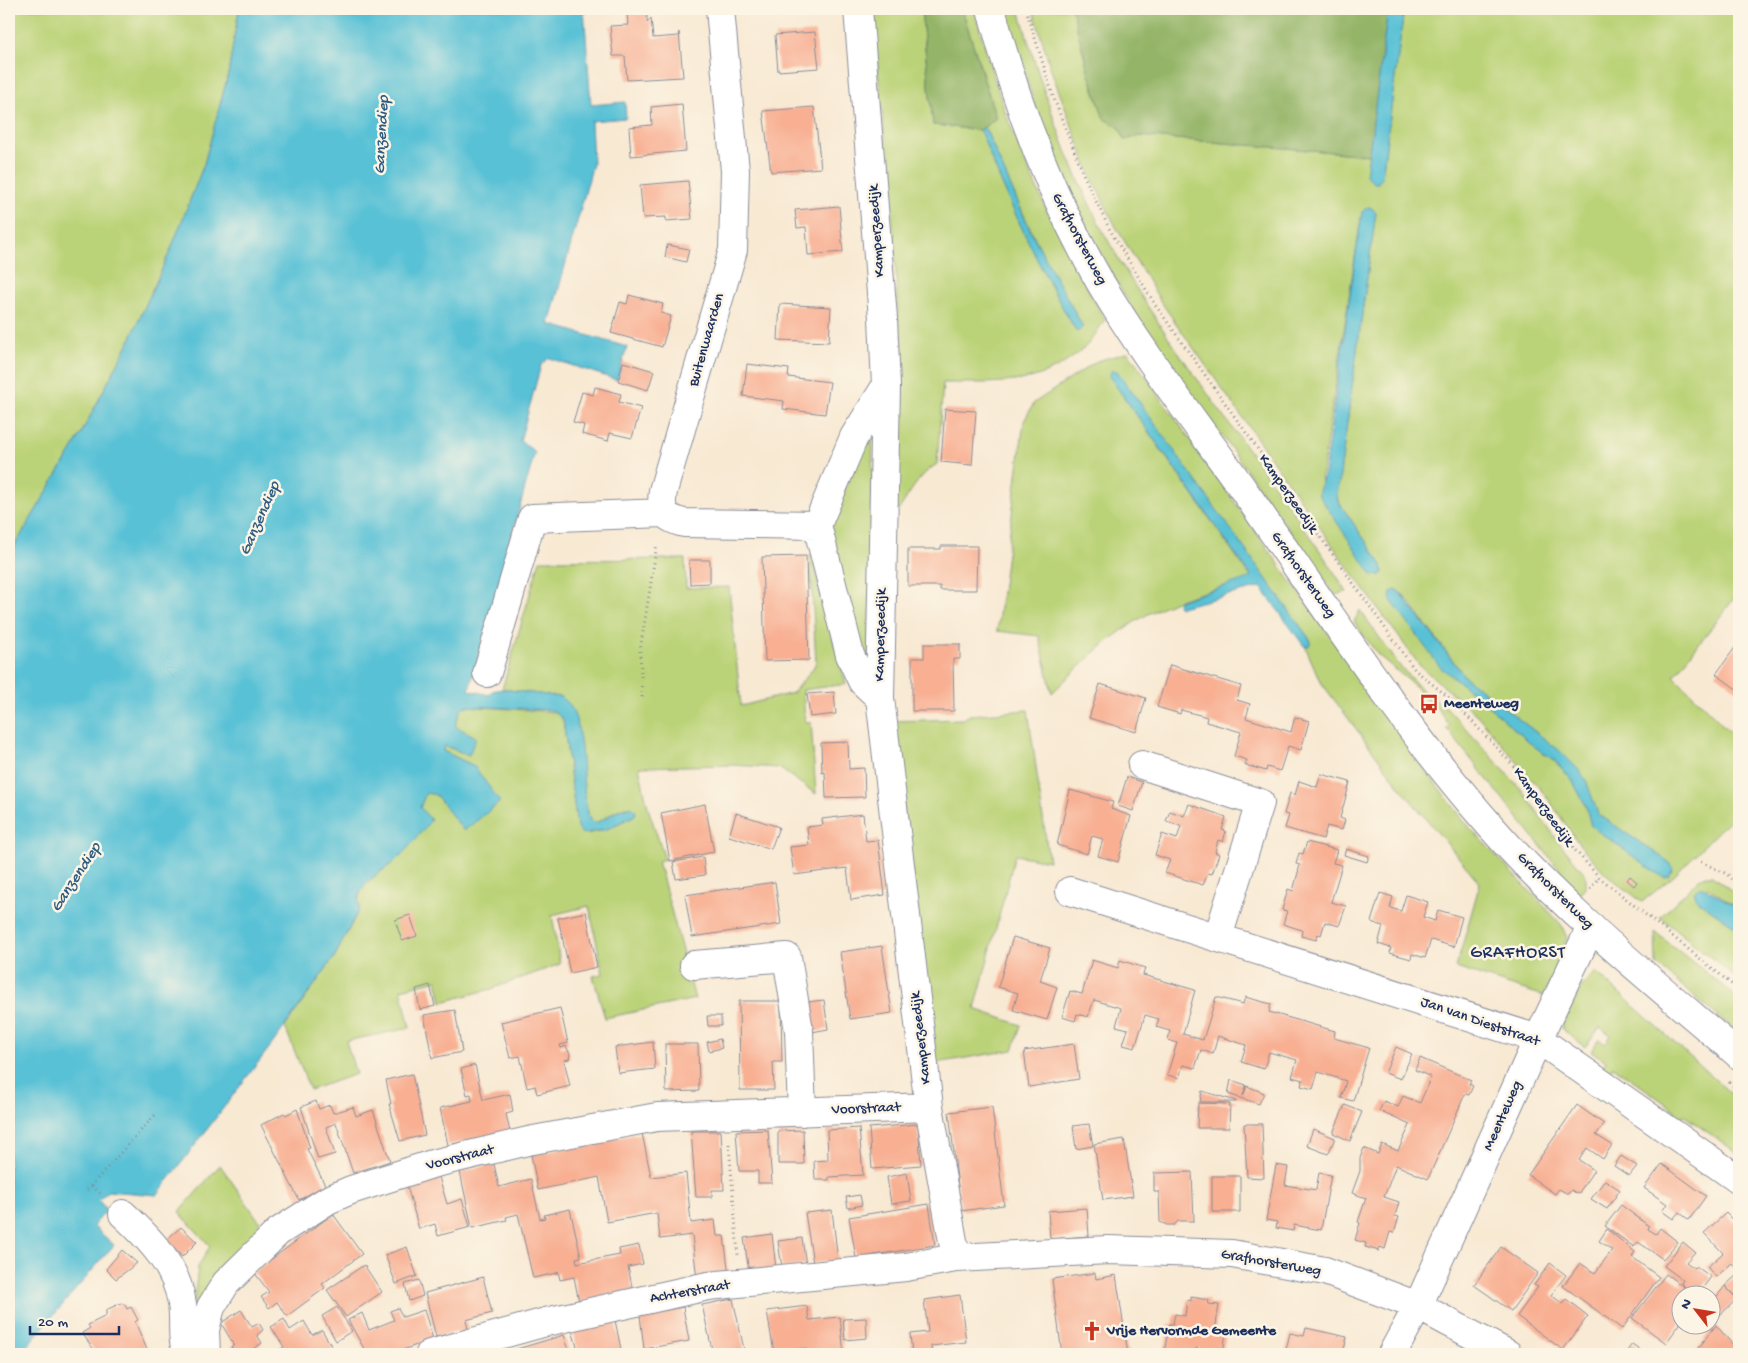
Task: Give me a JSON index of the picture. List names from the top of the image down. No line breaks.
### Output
{"streets":{"street":["Kamperzeedijk","Grafhorsterweg","Buitenwaarden","Jan van Dieststraat","Voorstraat","Meenteweg","Achterstraat"]},"crossings":[["Kamperzeedijk","Grafhorsterweg"],["Kamperzeedijk","Voorstraat"],["Kamperzeedijk","Achterstraat"],["Grafhorsterweg","Meenteweg"],["Grafhorsterweg","Achterstraat"],["Jan van Dieststraat","Meenteweg"]],"districts":["GRAFHORST"],"water":["Ganzendiep"],"places":{"bus stop":["Meenteweg"],"church":["Vrije Hervormde Gemeente"]},"scale_bar":"20 m","north":"top left"}
